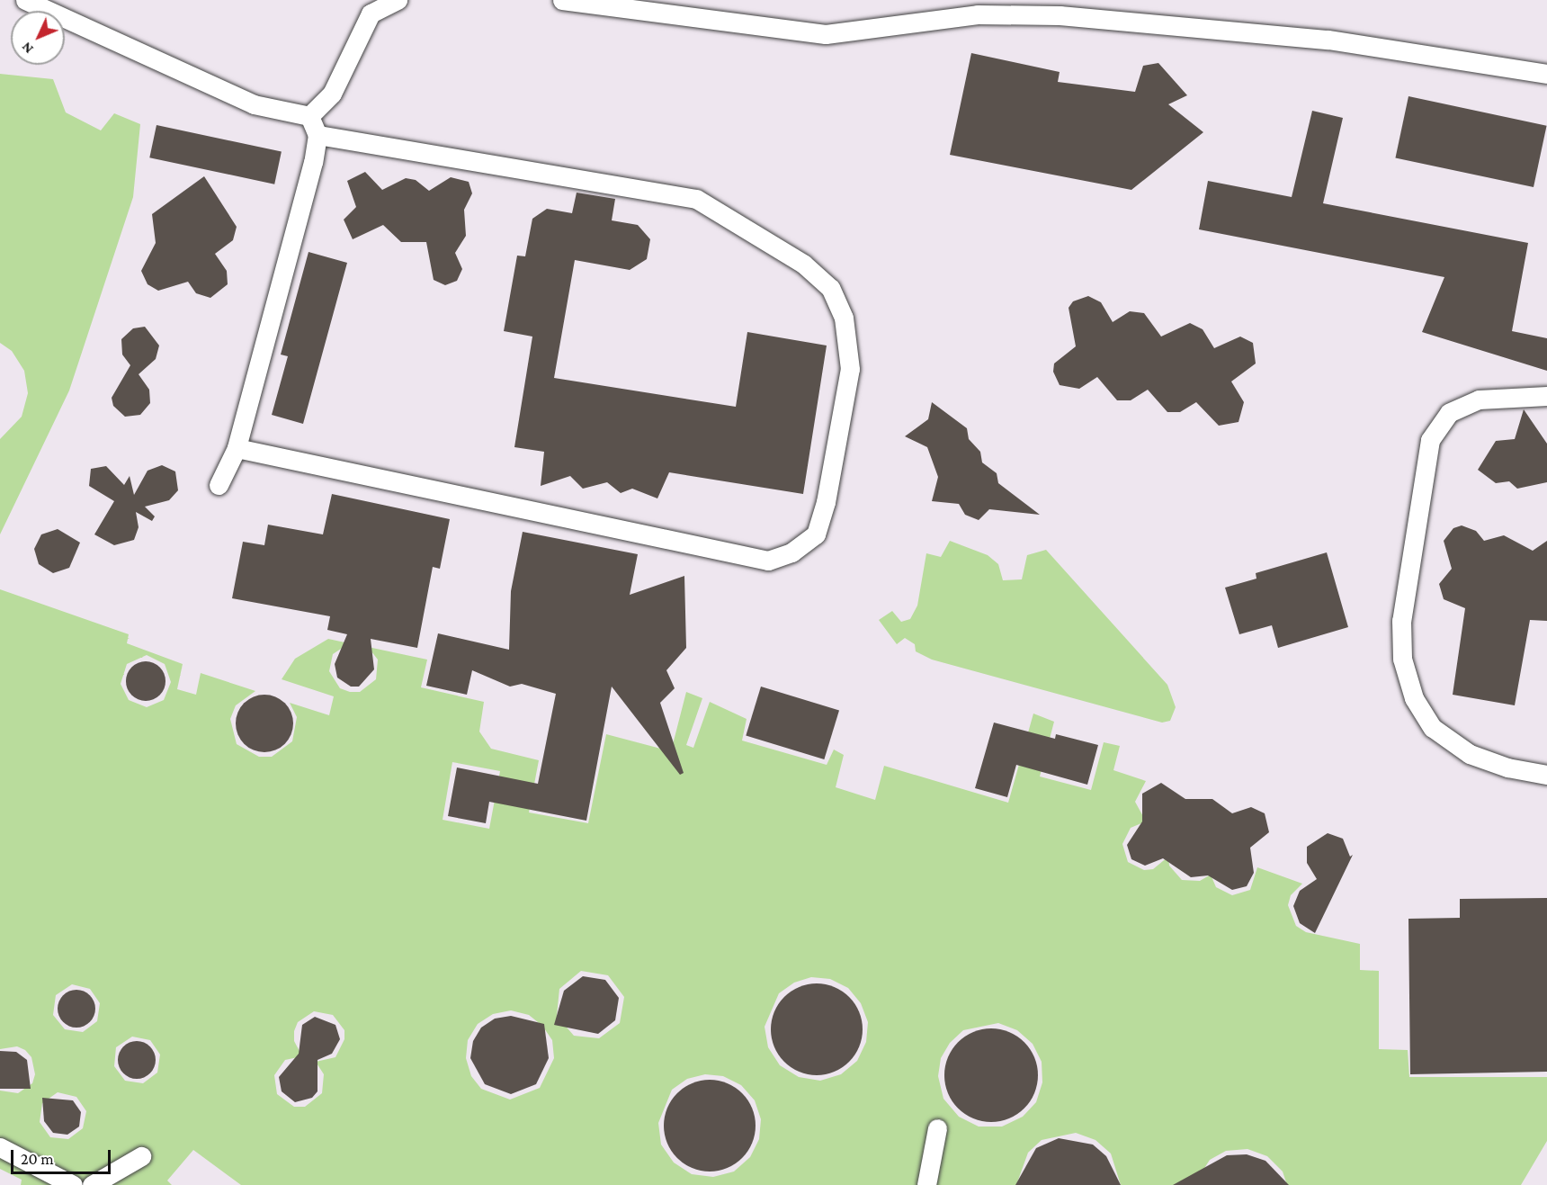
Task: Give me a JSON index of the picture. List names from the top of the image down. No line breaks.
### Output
{"scale_bar":"20 m","north":"bottom left"}
